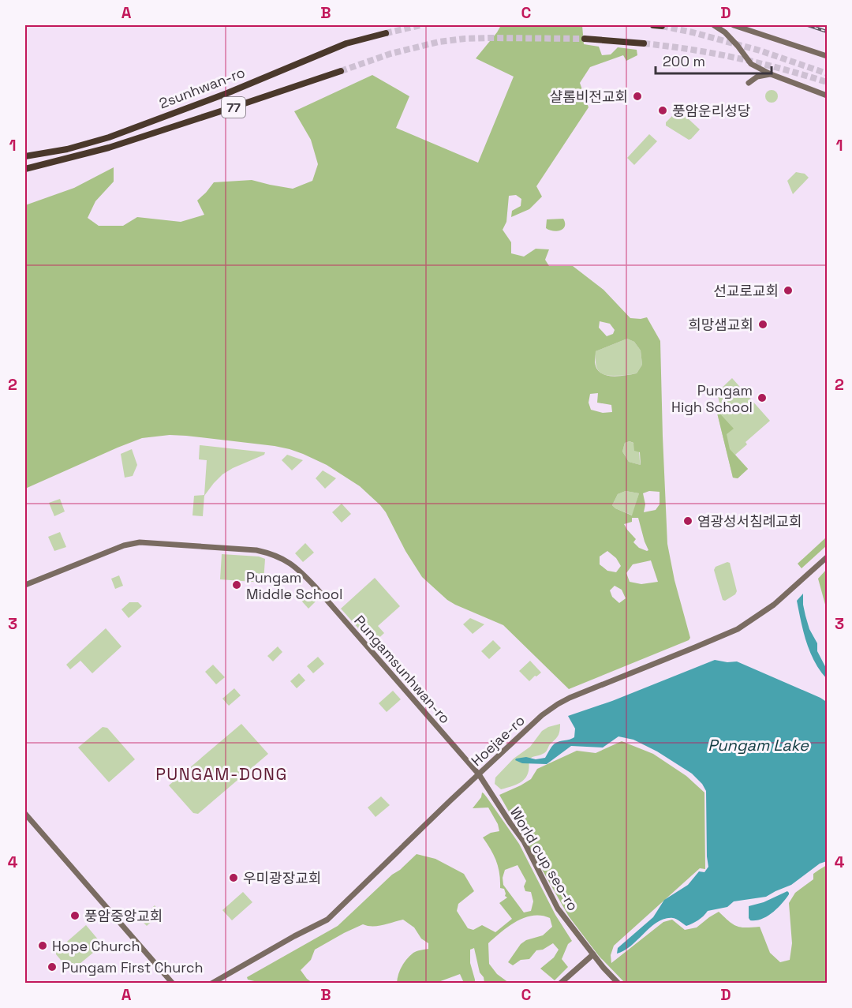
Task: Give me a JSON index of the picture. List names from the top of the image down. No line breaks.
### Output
{"streets":{"highway":["2sunhwan-ro","77"],"street":["Pungamsunhwan-ro","Hoejae-ro","World cup seo-ro"]},"crossings":[["Pungamsunhwan-ro","World cup seo-ro"],["Hoejae-ro","World cup seo-ro"]],"districts":["PUNGAM-DONG"],"water":["Pungam Lake"],"places":["샬롬비전교회","풍암운리성당","선교로교회","희망샘교회","Pungam High School","염광성서침례교회","Pungam Middle School","우미광장교회","풍암중앙교회","Hope Church","Pungam First Church"],"scale_bar":"200 m","grid":{"columns":["A","B","C","D"],"rows":["1","2","3","4"]}}
